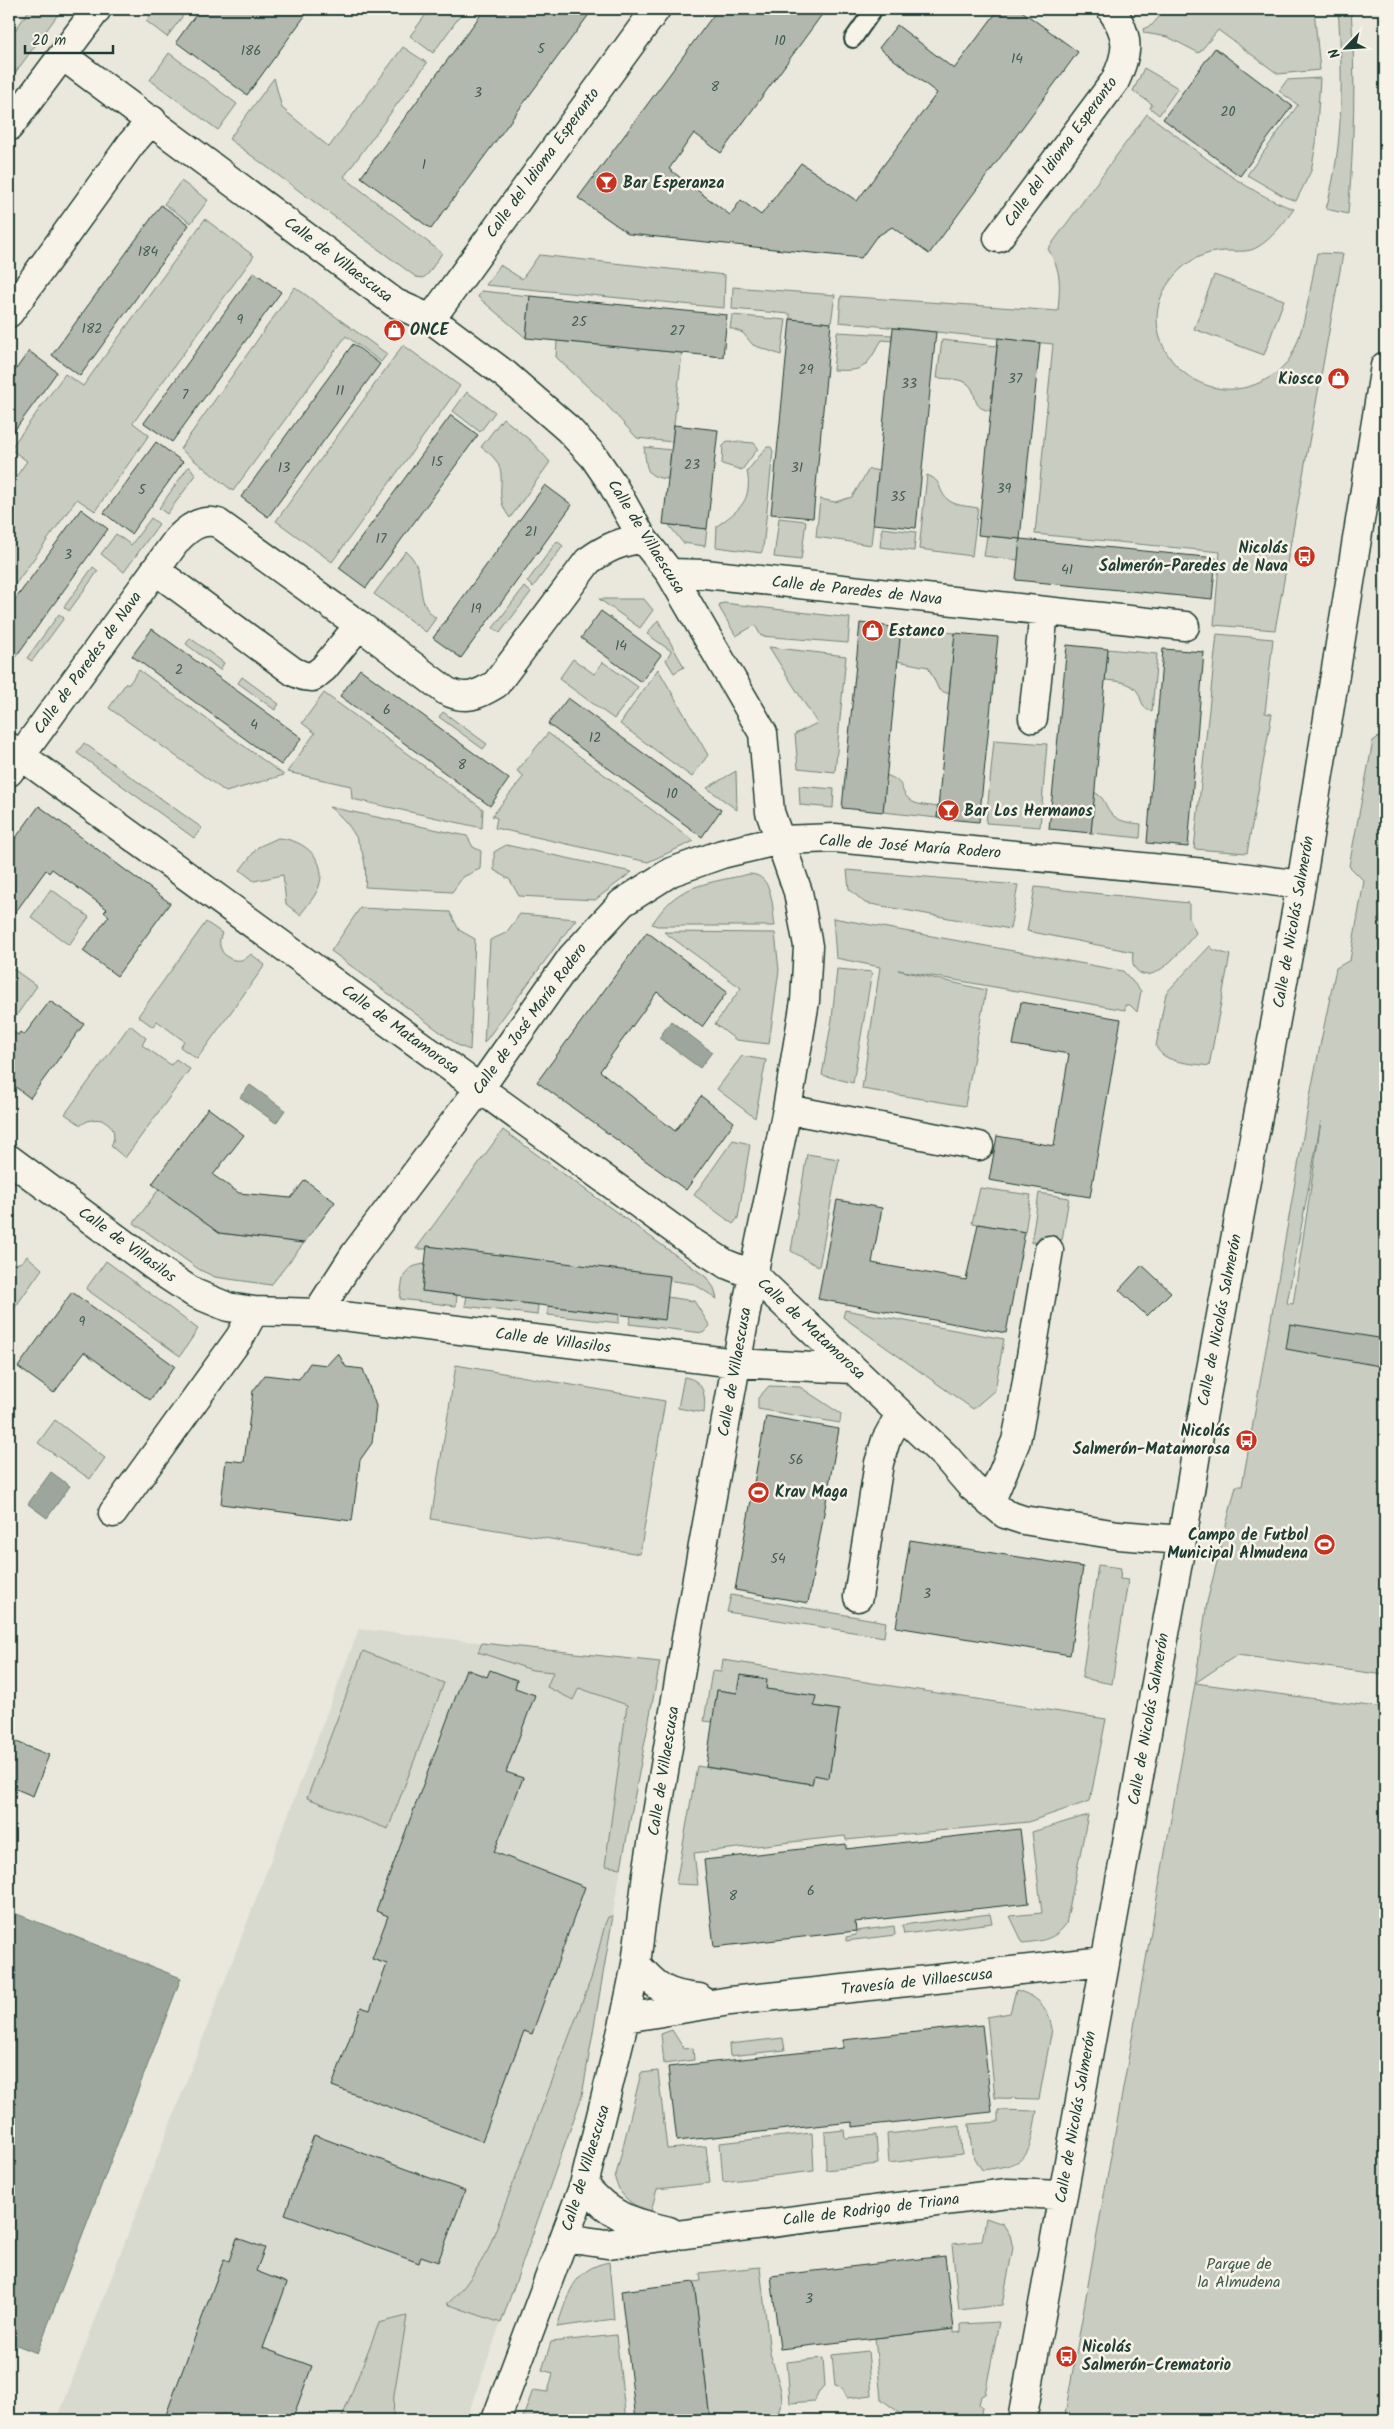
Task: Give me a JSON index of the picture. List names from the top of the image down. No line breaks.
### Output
{"streets":{"street":["Calle del Idioma Esperanto","Calle de Villaescusa","Calle de Paredes de Nava","Calle de José María Rodero","Calle de Nicolás Salmerón","Calle de Matamorosa","Calle de Villasilos","Travesía de Villaescusa","Calle de Rodrigo de Triana"]},"crossings":[["Calle del Idioma Esperanto","Calle de Villaescusa"],["Calle de Villaescusa","Calle de Paredes de Nava"],["Calle de Villaescusa","Calle de José María Rodero"],["Calle de Villaescusa","Calle de Matamorosa"],["Calle de Villaescusa","Calle de Villasilos"],["Calle de Villaescusa","Travesía de Villaescusa"],["Calle de Villaescusa","Calle de Rodrigo de Triana"],["Calle de Paredes de Nava","Calle de Matamorosa"],["Calle de José María Rodero","Calle de Nicolás Salmerón"],["Calle de José María Rodero","Calle de Matamorosa"],["Calle de José María Rodero","Calle de Villasilos"],["Calle de Nicolás Salmerón","Calle de Matamorosa"],["Calle de Nicolás Salmerón","Travesía de Villaescusa"],["Calle de Nicolás Salmerón","Calle de Rodrigo de Triana"],["Calle de Matamorosa","Calle de Villasilos"]],"parks":["Parque de la Almudena"],"places":{"bar":["Bar Esperanza","Bar Los Hermanos"],"shop":["ONCE","Kiosco","Estanco"],"bus stop":["Nicolás Salmerón-Paredes de Nava","Nicolás Salmerón-Matamorosa","Nicolás Salmerón-Crematorio"],"sports":["Krav Maga","Campo de Futbol Municipal Almudena"]},"house_numbers":["10","5","186","14","8","3","20","1","184","9","25","182","27","29","37","33","11","7","15","23","13","31","39","5","35","21","17","3","41","19","14","2","6","4","12","8","10","9","56","54","3","6","8","3"],"scale_bar":"20 m","north":"bottom left"}
